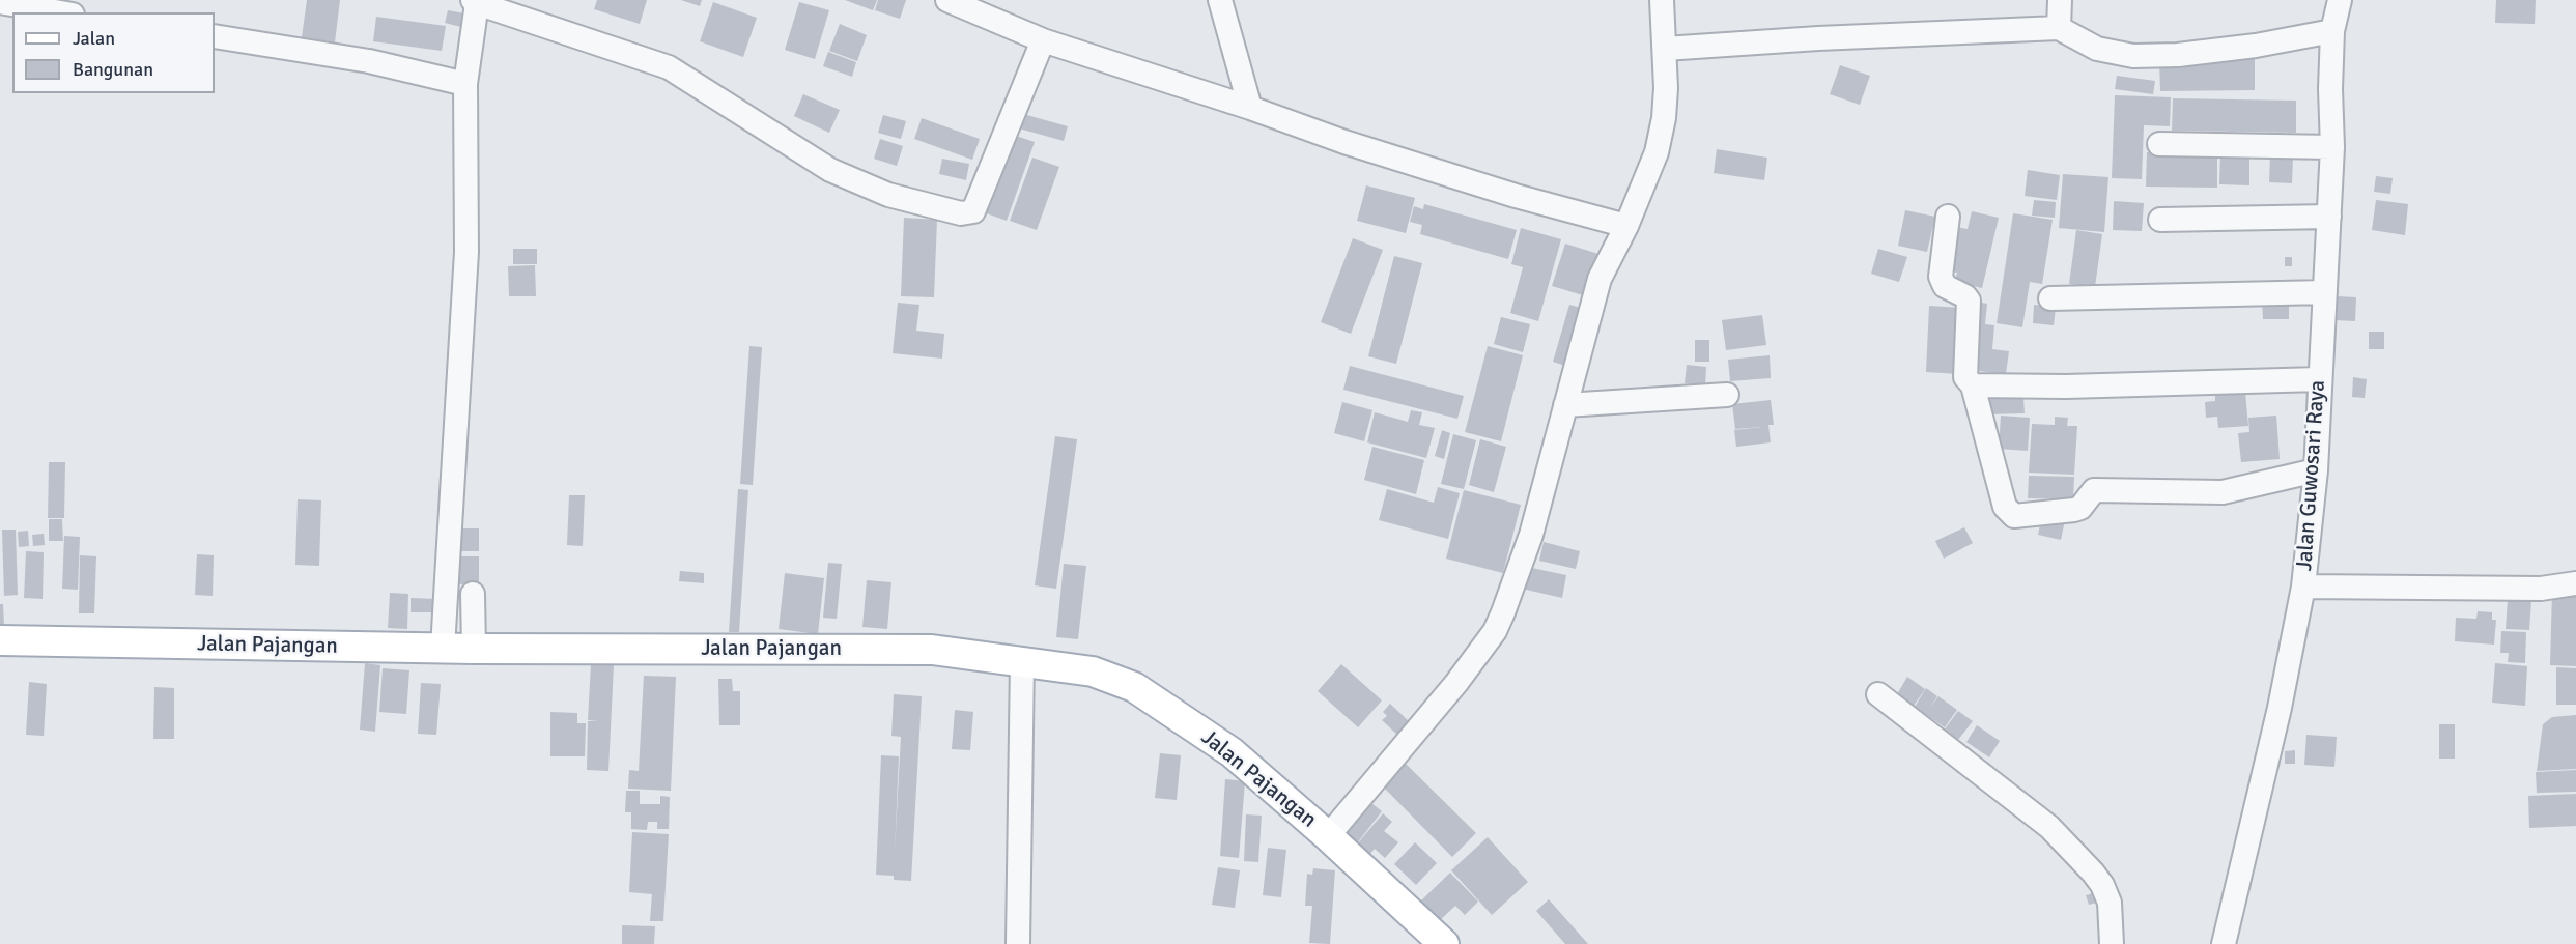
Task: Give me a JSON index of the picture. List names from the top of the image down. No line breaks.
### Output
{"streets":{"main road":["Jalan Pajangan"],"street":["Jalan Guwosari Raya"]},"legend":["Jalan","Bangunan"]}
